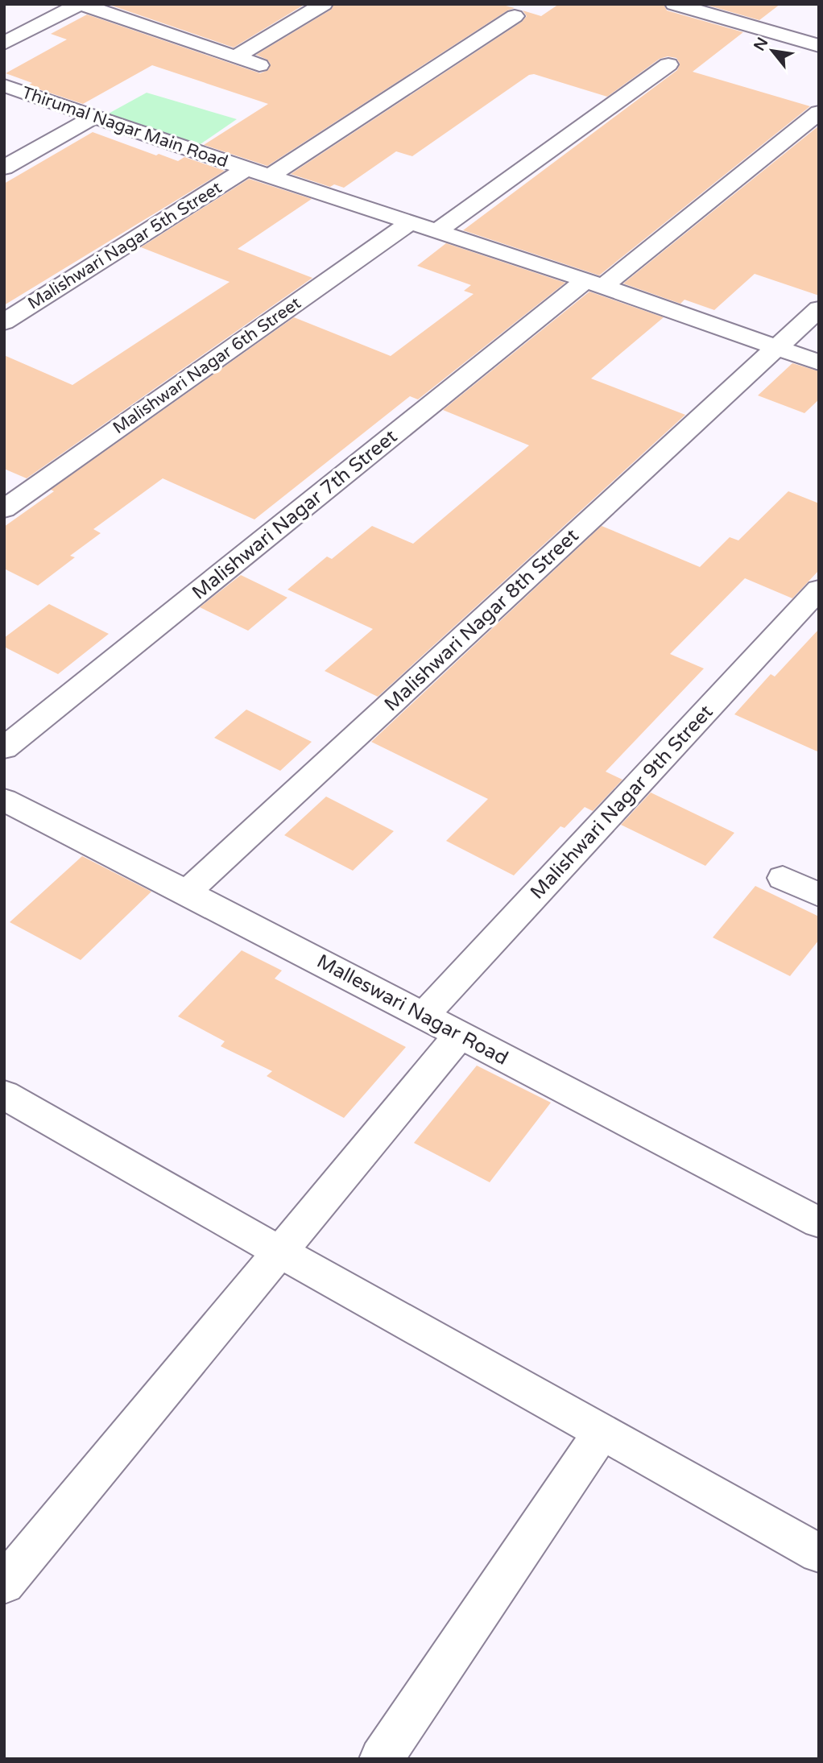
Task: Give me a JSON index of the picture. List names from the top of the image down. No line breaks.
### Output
{"streets":{"street":["Thirumal Nagar Main Road","Malishwari Nagar 5th Street","Malishwari Nagar 6th Street","Malishwari Nagar 7th Street","Malishwari Nagar 8th Street","Malishwari Nagar 9th Street","Malleswari Nagar Road"]},"crossings":[["Thirumal Nagar Main Road","Malishwari Nagar 5th Street"],["Thirumal Nagar Main Road","Malishwari Nagar 6th Street"],["Thirumal Nagar Main Road","Malishwari Nagar 7th Street"],["Thirumal Nagar Main Road","Malishwari Nagar 8th Street"],["Malishwari Nagar 8th Street","Malleswari Nagar Road"],["Malishwari Nagar 9th Street","Malleswari Nagar Road"]],"north":"top left"}
